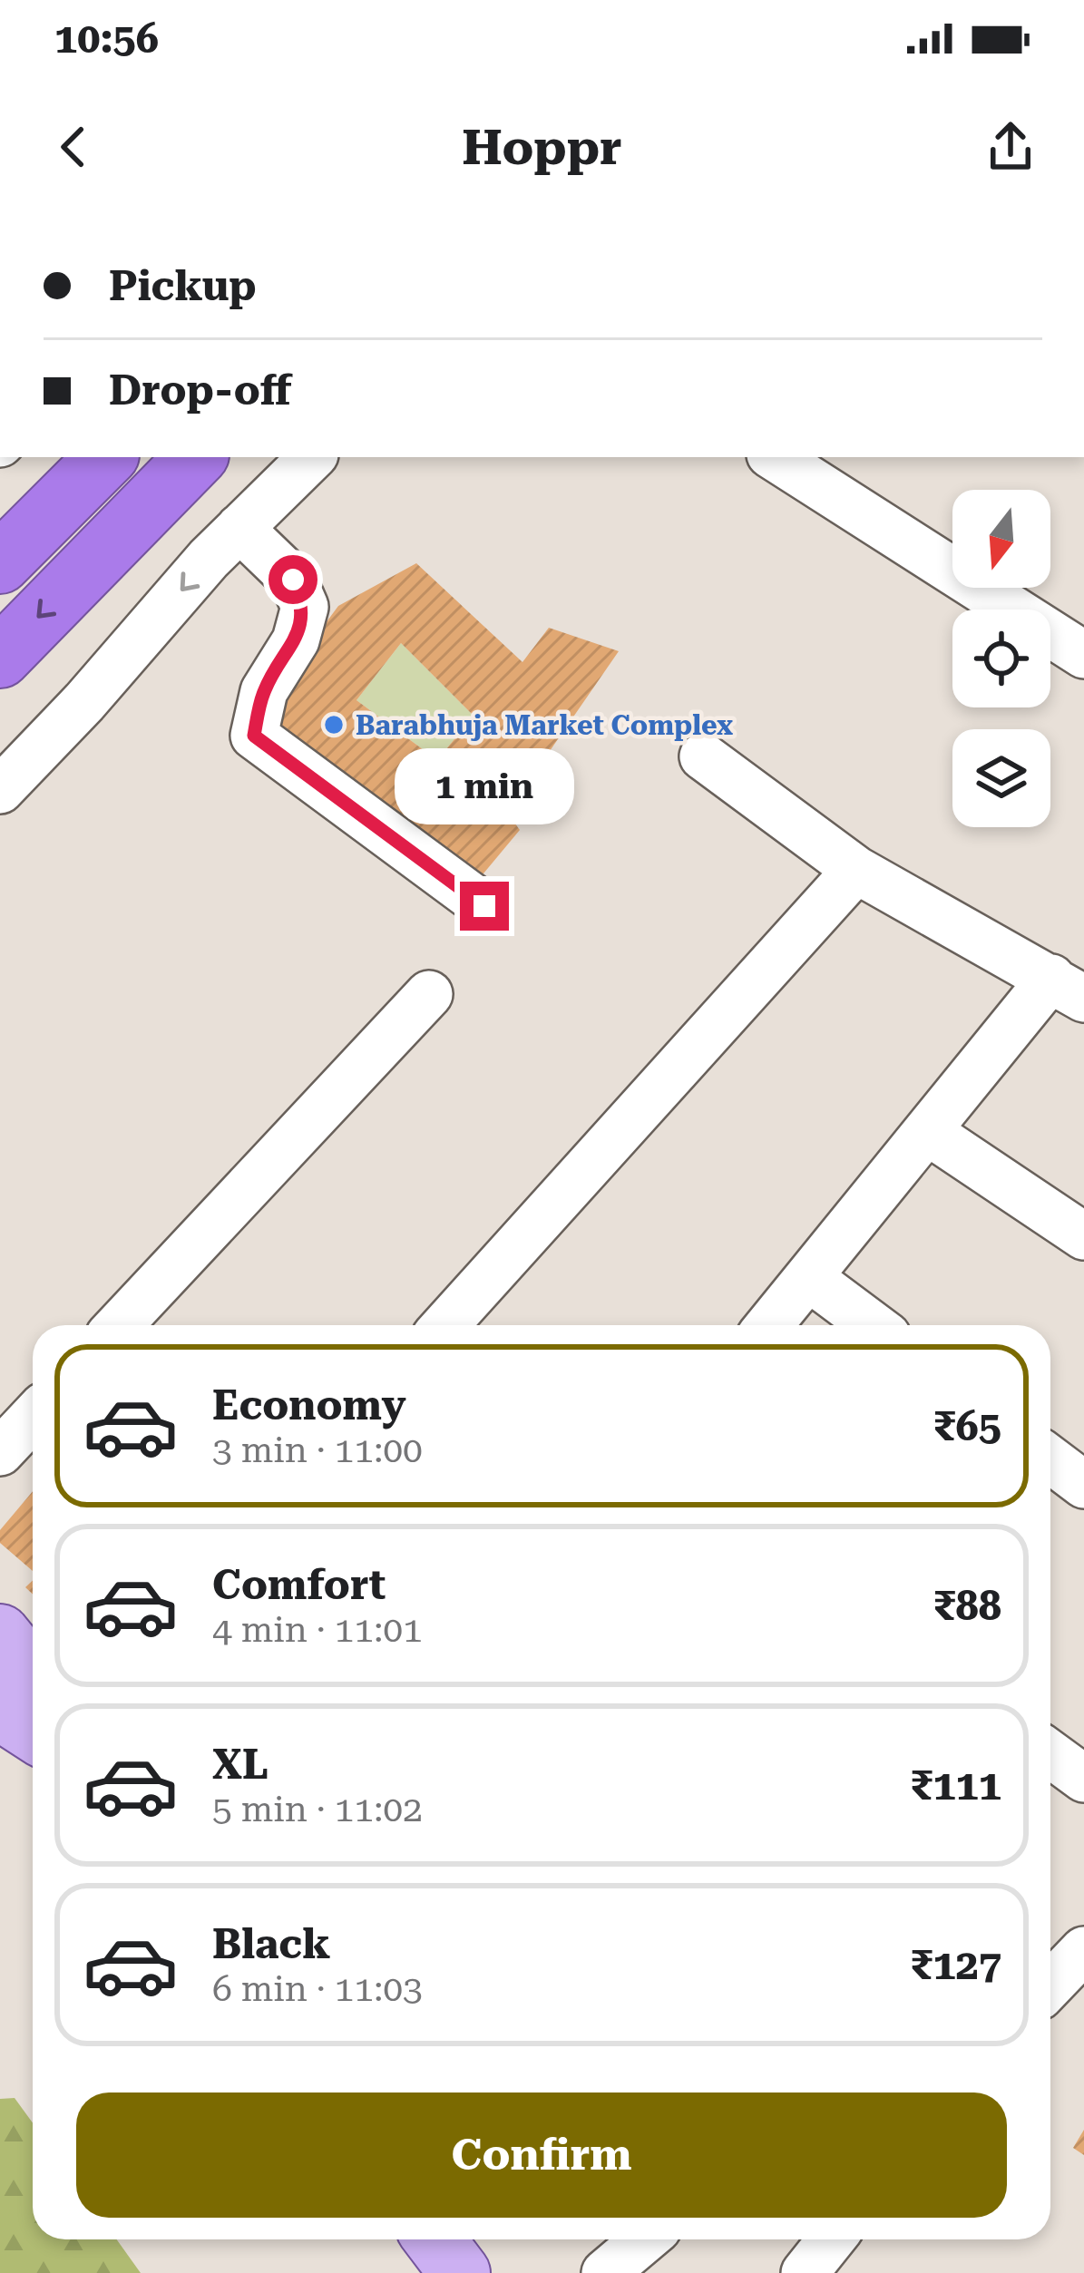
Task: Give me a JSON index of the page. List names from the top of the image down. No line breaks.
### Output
{"places":["Barabhuja Market Complex"],"north":"bottom","page":{"status":"10:56","header":"Hoppr","banner":["Pickup","Drop-off"],"bubble":"1 min","list":[{"name":"Economy","note":"3 min · 11:00","value":"₹65"},{"name":"Comfort","note":"4 min · 11:01","value":"₹88"},{"name":"XL","note":"5 min · 11:02","value":"₹111"},{"name":"Black","note":"6 min · 11:03","value":"₹127"}],"buttons":"Confirm"}}
